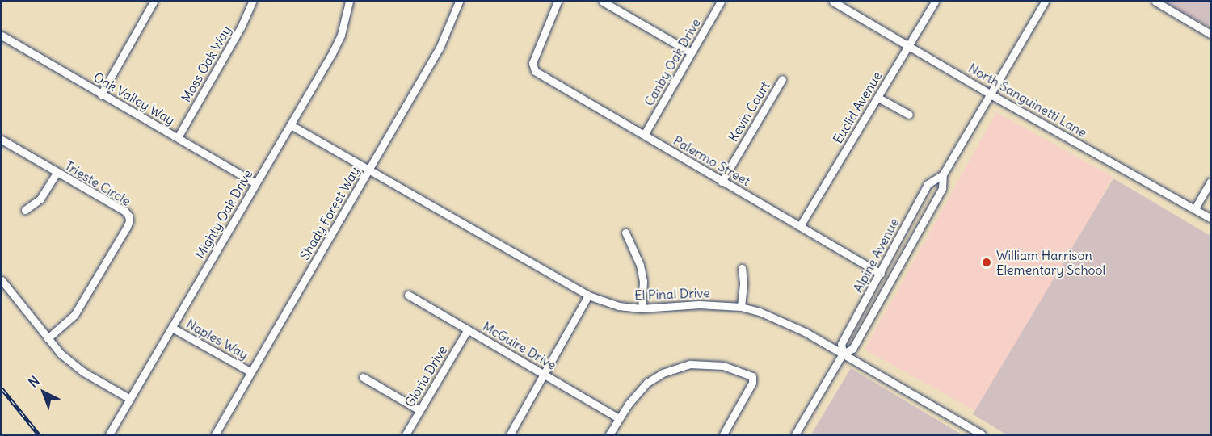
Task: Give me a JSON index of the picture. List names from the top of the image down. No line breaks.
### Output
{"streets":{"street":["Canby Oak Drive","Moss Oak Way","Oak Valley Way","North Sanguinetti Lane","Euclid Avenue","Kevin Court","Palermo Street","Trieste Circle","Shady Forest Way","Mighty Oak Drive","Alpine Avenue","El Pinal Drive","Naples Way","McGuire Drive","Gloria Drive"]},"crossings":[["Canby Oak Drive","Palermo Street"],["Moss Oak Way","Oak Valley Way"],["Oak Valley Way","Mighty Oak Drive"],["North Sanguinetti Lane","Euclid Avenue"],["North Sanguinetti Lane","Alpine Avenue"],["Euclid Avenue","Palermo Street"],["Kevin Court","Palermo Street"],["Palermo Street","Alpine Avenue"],["Shady Forest Way","El Pinal Drive"],["Shady Forest Way","Naples Way"],["Mighty Oak Drive","El Pinal Drive"],["Mighty Oak Drive","Naples Way"],["Alpine Avenue","El Pinal Drive"],["McGuire Drive","Gloria Drive"]],"places":["William Harrison Elementary School"],"north":"top left"}
